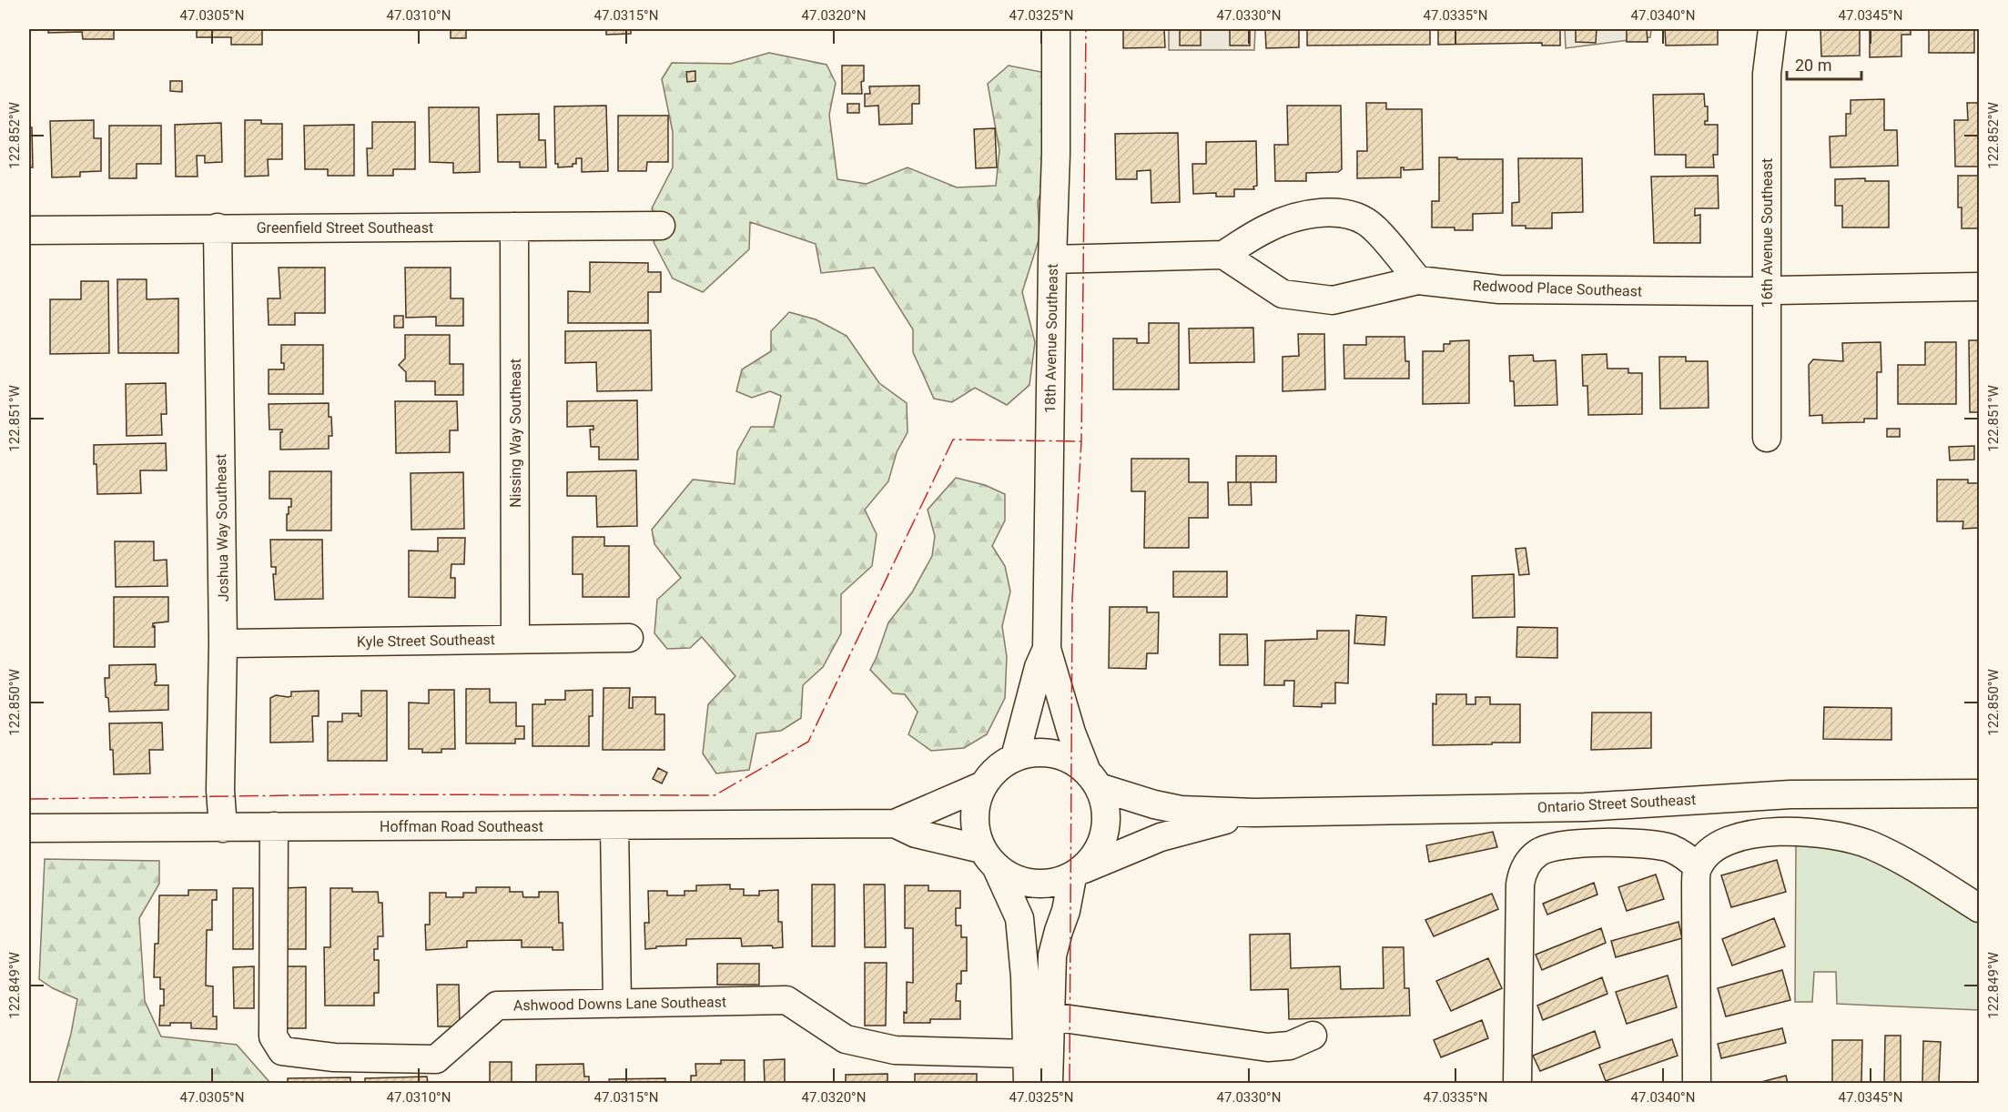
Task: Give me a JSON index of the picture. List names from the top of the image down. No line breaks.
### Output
{"streets":{"street":["Greenfield Street Southeast","16th Avenue Southeast","Redwood Place Southeast","18th Avenue Southeast","Nissing Way Southeast","Joshua Way Southeast","Kyle Street Southeast","Ontario Street Southeast","Hoffman Road Southeast","Ashwood Downs Lane Southeast"]},"crossings":[["Greenfield Street Southeast","Nissing Way Southeast"],["Greenfield Street Southeast","Joshua Way Southeast"],["16th Avenue Southeast","Redwood Place Southeast"],["18th Avenue Southeast","Ontario Street Southeast"],["18th Avenue Southeast","Hoffman Road Southeast"],["Nissing Way Southeast","Kyle Street Southeast"],["Joshua Way Southeast","Kyle Street Southeast"],["Joshua Way Southeast","Hoffman Road Southeast"],["Ontario Street Southeast","Hoffman Road Southeast"],["Hoffman Road Southeast","Ashwood Downs Lane Southeast"]],"scale_bar":"20 m","coordinates":["47.0305°N","47.0310°N","47.0315°N","47.0320°N","47.0325°N","47.0330°N","47.0335°N","47.0340°N","47.0345°N","122.852°W","122.851°W","122.850°W","122.849°W"]}
